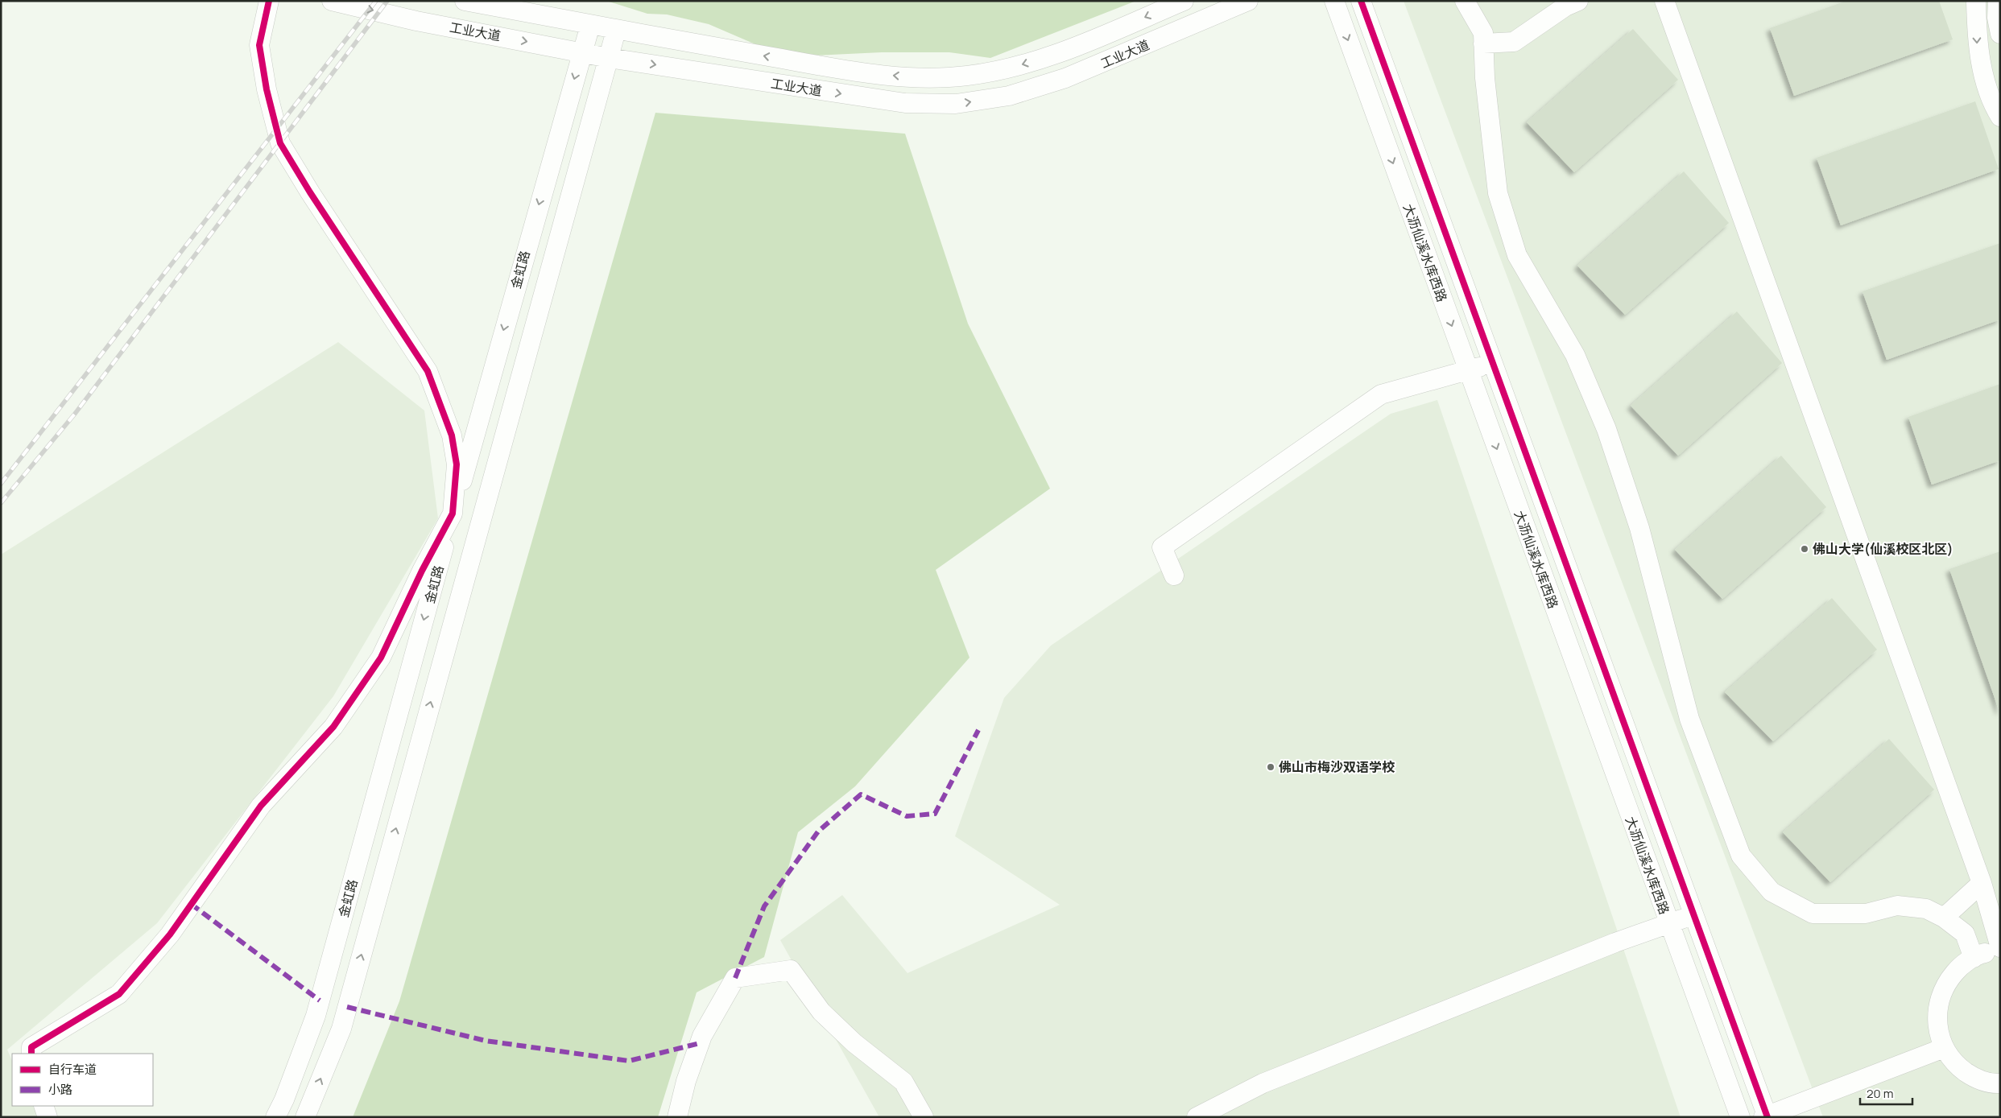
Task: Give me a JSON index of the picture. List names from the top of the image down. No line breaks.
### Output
{"streets":{"street":["工业大道","大沥仙溪水库西路","金虹路"]},"crossings":[["工业大道","金虹路"]],"places":["佛山大学(仙溪校区北区)","佛山市梅沙双语学校"],"legend":["自行车道","小路"],"scale_bar":"20 m"}
